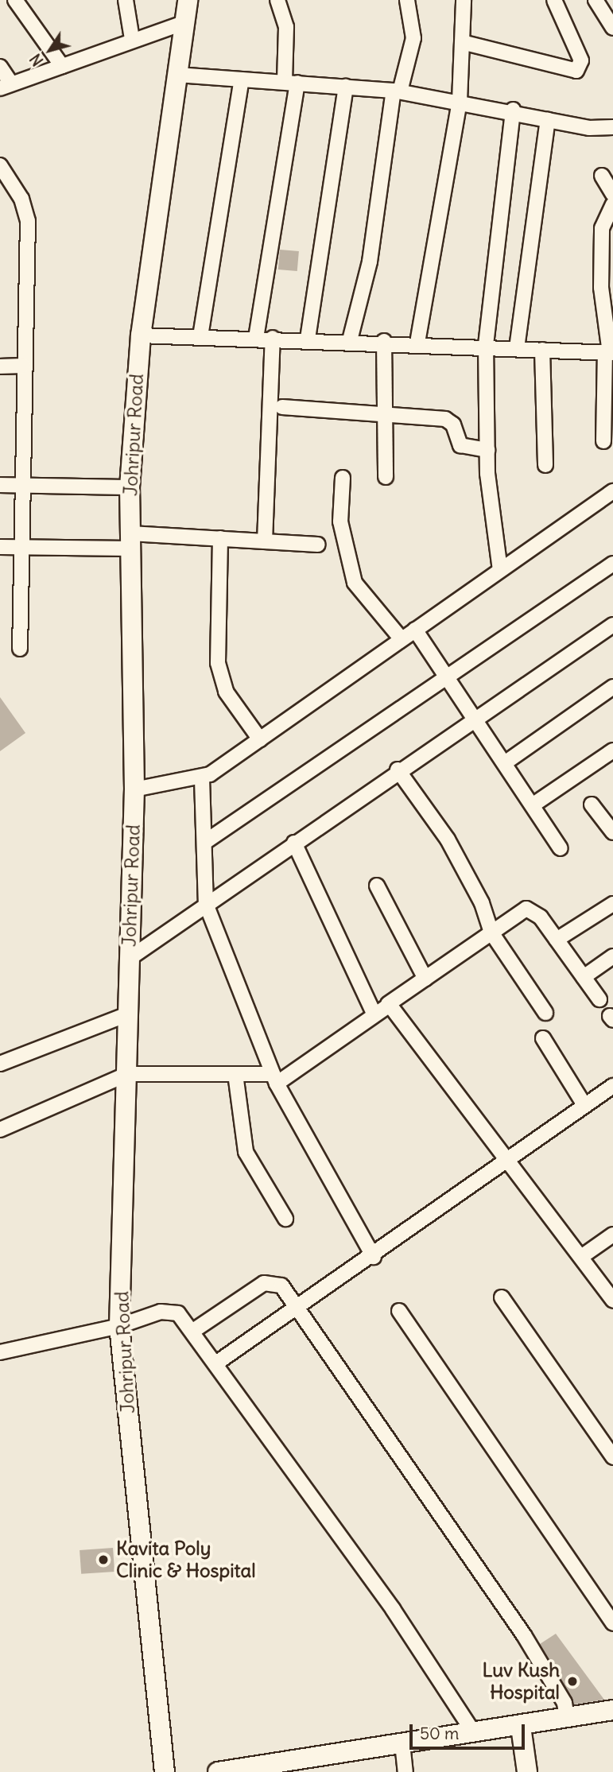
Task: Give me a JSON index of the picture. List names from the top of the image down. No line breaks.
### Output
{"streets":{"street":["Johripur Road"]},"places":["Kavita Poly Clinic & Hospital","Luv Kush Hospital"],"scale_bar":"50 m","north":"bottom left"}
